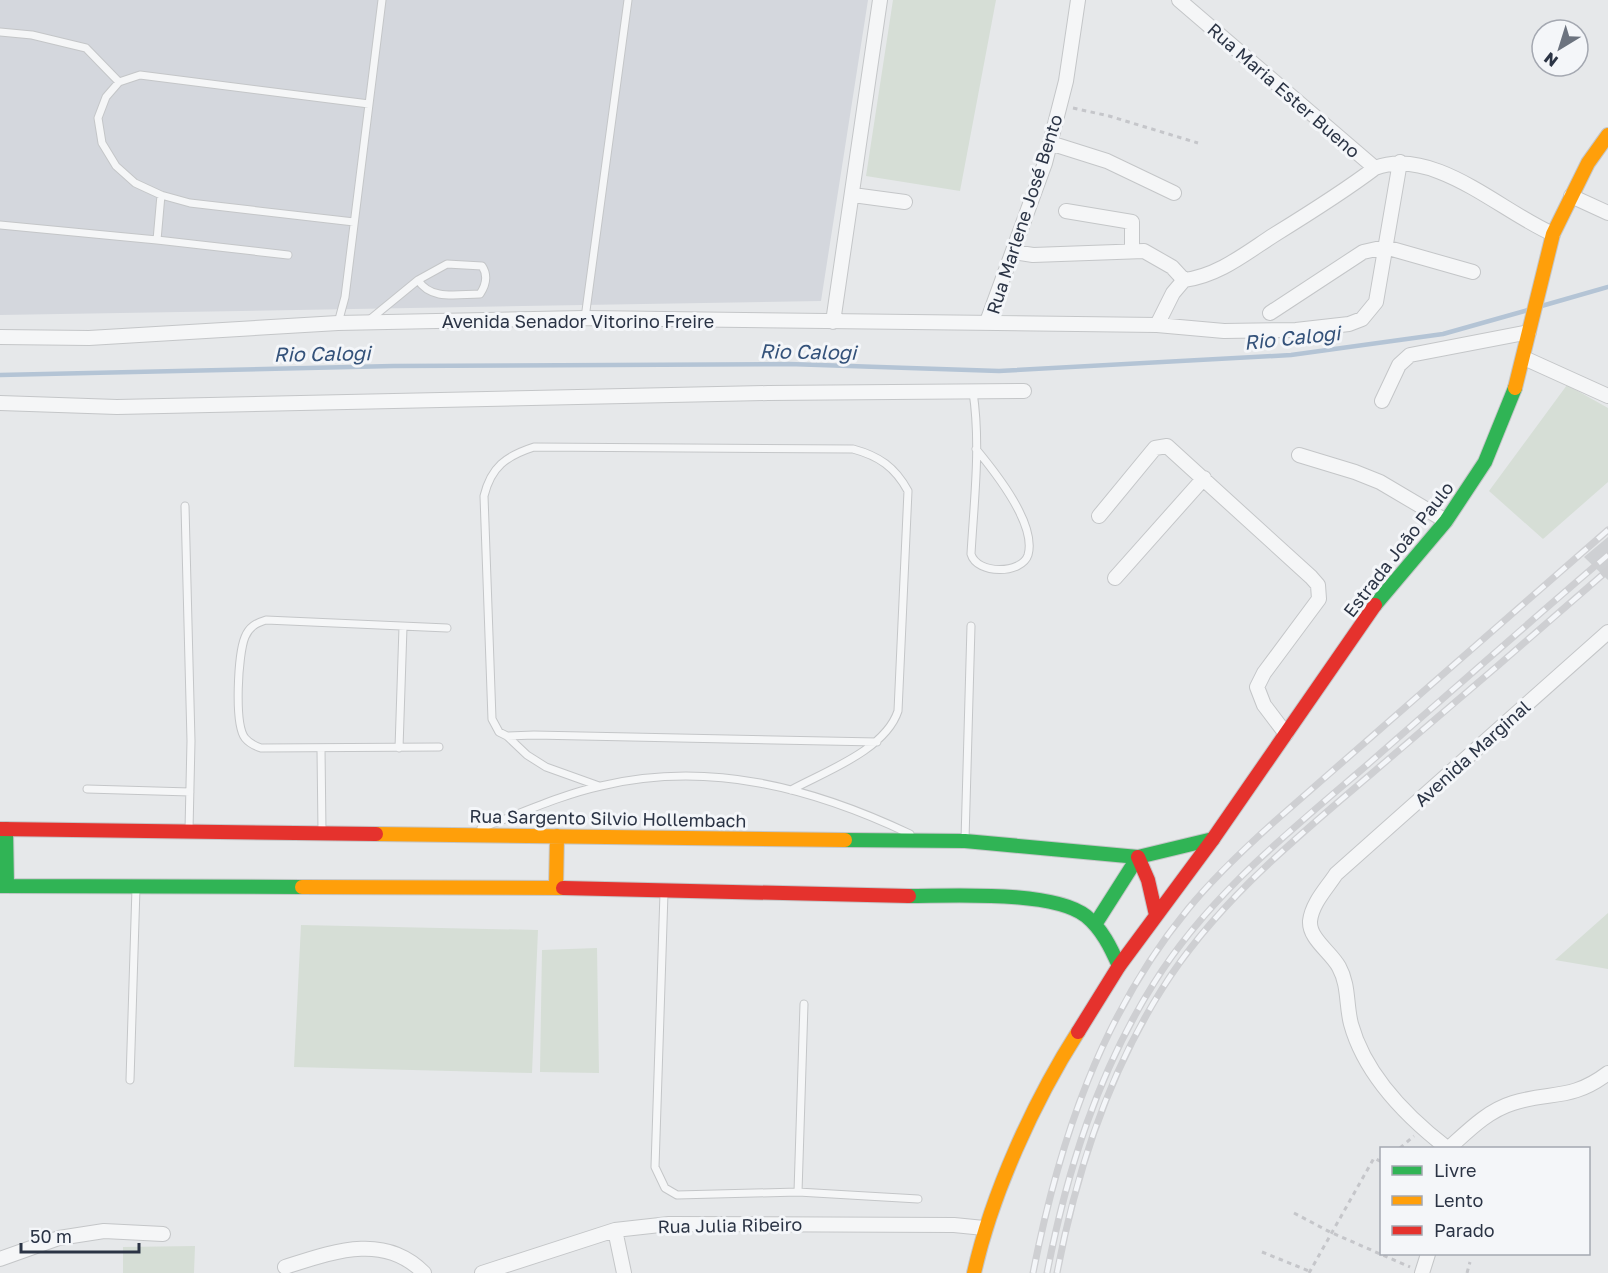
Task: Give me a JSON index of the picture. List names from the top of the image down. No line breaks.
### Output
{"streets":{"main road":["Estrada João Paulo","Rua Sargento Silvio Hollembach"],"street":["Rua Maria Ester Bueno","Rua Marlene José Bento","Avenida Senador Vitorino Freire","Avenida Marginal","Rua Julia Ribeiro"]},"crossings":[["Rua Maria Ester Bueno","Estrada João Paulo"],["Rua Marlene José Bento","Avenida Senador Vitorino Freire"],["Estrada João Paulo","Rua Sargento Silvio Hollembach"],["Estrada João Paulo","Rua Julia Ribeiro"]],"water":["Rio Calogi"],"legend":["Livre","Lento","Parado"],"scale_bar":"50 m","north":"bottom left"}
